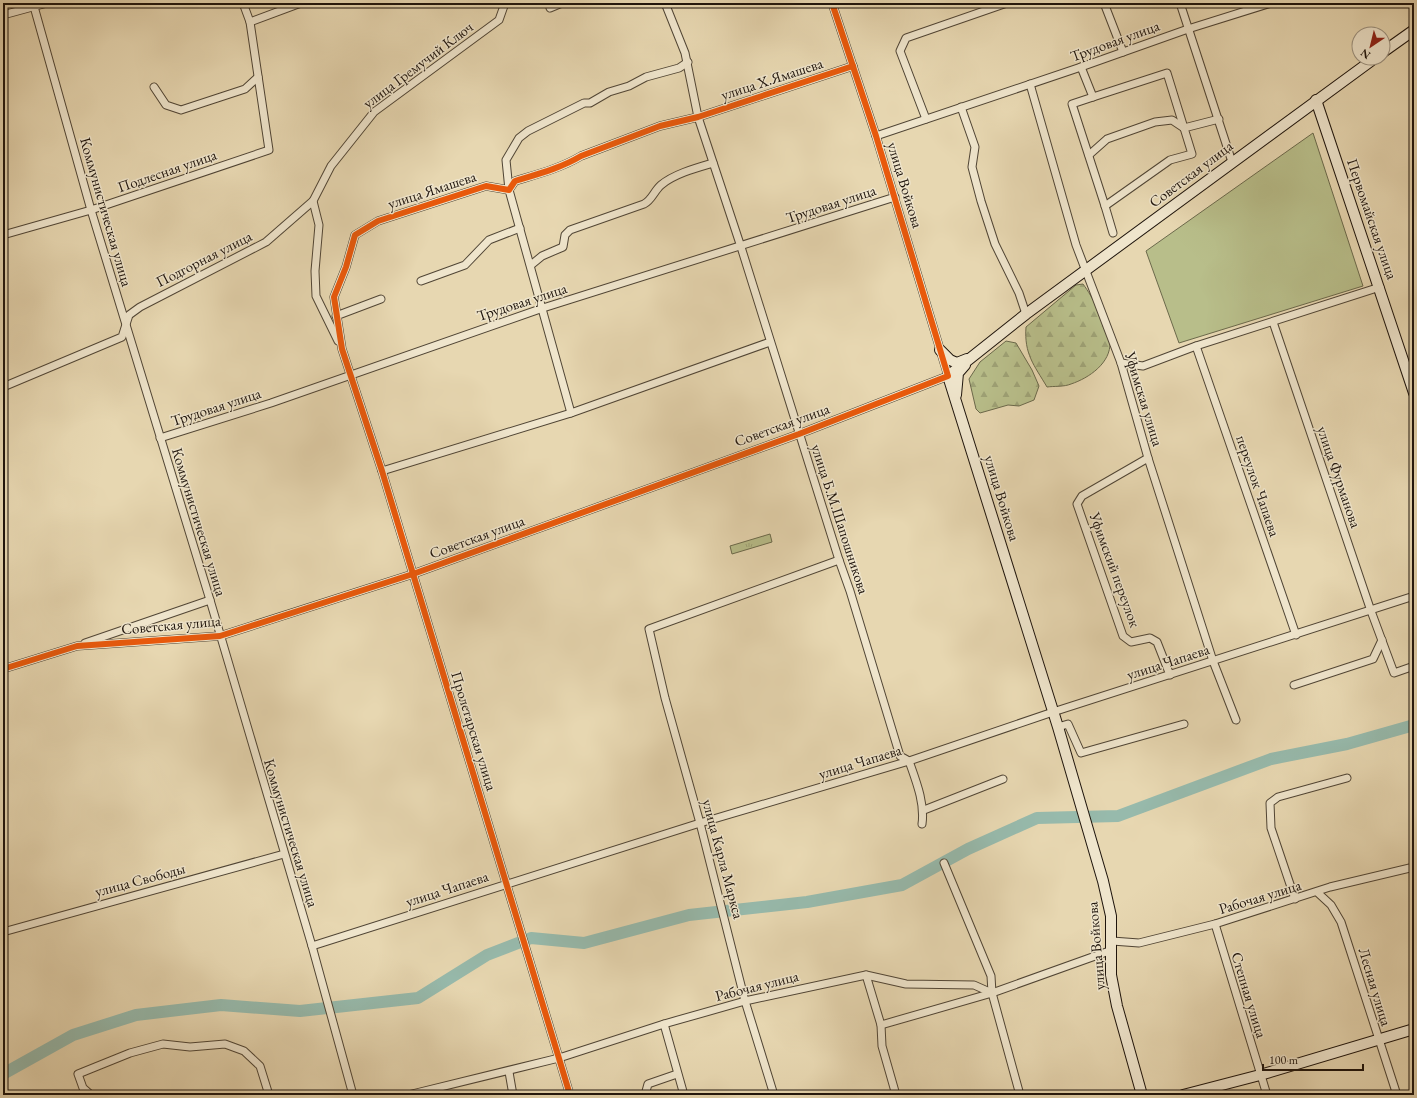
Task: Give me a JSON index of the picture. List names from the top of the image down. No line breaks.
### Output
{"streets":{"main road":["Советская улица","улица Войкова","Первомайская улица"],"street":["Трудовая улица","улица Гремучий Ключ","улица Х.Ямашева","Подлесная улица","улица Ямашева","Коммунистическая улица","Подгорная улица","Уфимская улица","улица Фурманова","переулок Чапаева","улица Б.М.Шапошникова","Уфимский переулок","улица Чапаева","Пролетарская улица","улица Карла Маркса","улица Свободы","Рабочая улица","Лесная улица","Степная улица"]},"crossings":[["Трудовая улица","улица Войкова"],["Трудовая улица","улица Ямашева"],["Трудовая улица","Коммунистическая улица"],["Трудовая улица","Уфимская улица"],["Трудовая улица","улица Б.М.Шапошникова"],["Трудовая улица","Пролетарская улица"],["улица Гремучий Ключ","Подгорная улица"],["улица Х.Ямашева","улица Войкова"],["улица Х.Ямашева","улица Б.М.Шапошникова"],["Подлесная улица","Коммунистическая улица"],["Советская улица","улица Войкова"],["Советская улица","Коммунистическая улица"],["Советская улица","Первомайская улица"],["Советская улица","Уфимская улица"],["Советская улица","улица Б.М.Шапошникова"],["Советская улица","Пролетарская улица"],["улица Войкова","улица Чапаева"],["улица Войкова","Рабочая улица"],["улица Ямашева","Пролетарская улица"],["Коммунистическая улица","Подгорная улица"],["Коммунистическая улица","улица Чапаева"],["Коммунистическая улица","улица Свободы"],["Уфимская улица","Уфимский переулок"],["Уфимская улица","улица Чапаева"],["улица Фурманова","улица Чапаева"],["переулок Чапаева","улица Чапаева"],["улица Б.М.Шапошникова","улица Чапаева"],["улица Б.М.Шапошникова","улица Карла Маркса"],["Уфимский переулок","улица Чапаева"],["улица Чапаева","Пролетарская улица"],["улица Чапаева","улица Карла Маркса"],["Пролетарская улица","Рабочая улица"],["улица Карла Маркса","Рабочая улица"],["Рабочая улица","Лесная улица"],["Рабочая улица","Степная улица"]],"scale_bar":"100 m","north":"bottom left"}
